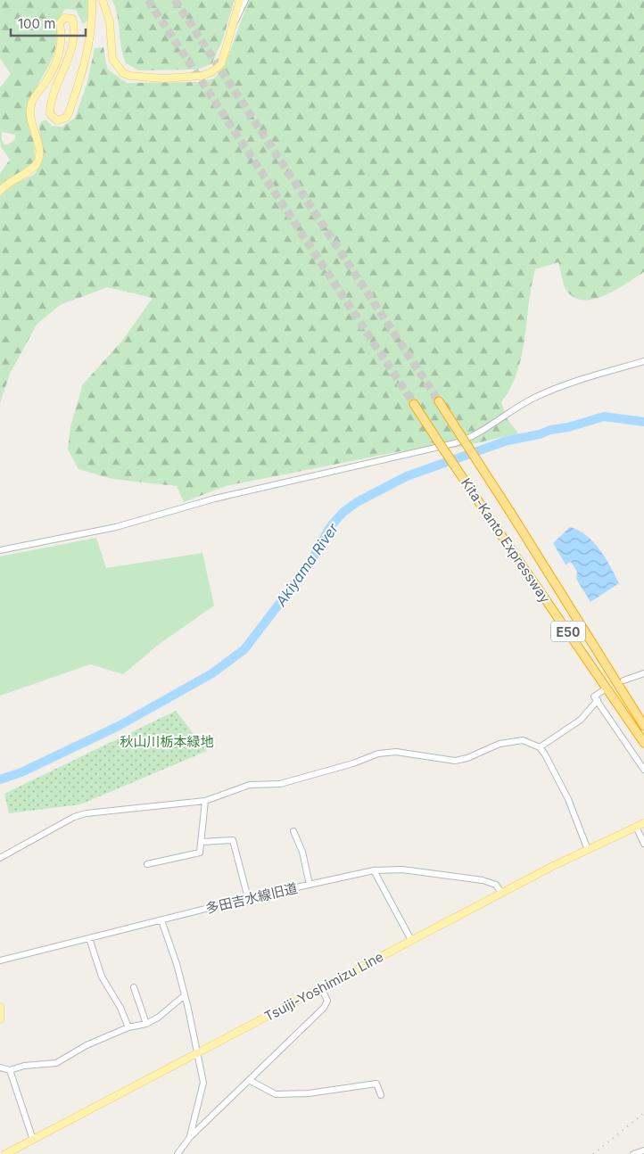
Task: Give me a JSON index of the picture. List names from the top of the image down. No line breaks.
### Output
{"streets":{"highway":["Kita-Kanto Expressway","E50"],"main road":["Tsuiji-Yoshimizu Line"],"street":["多田吉水線旧道"]},"crossings":[["多田吉水線旧道","Tsuiji-Yoshimizu Line"]],"water":["Akiyama River"],"parks":["秋山川栃本緑地"],"scale_bar":"100 m"}
